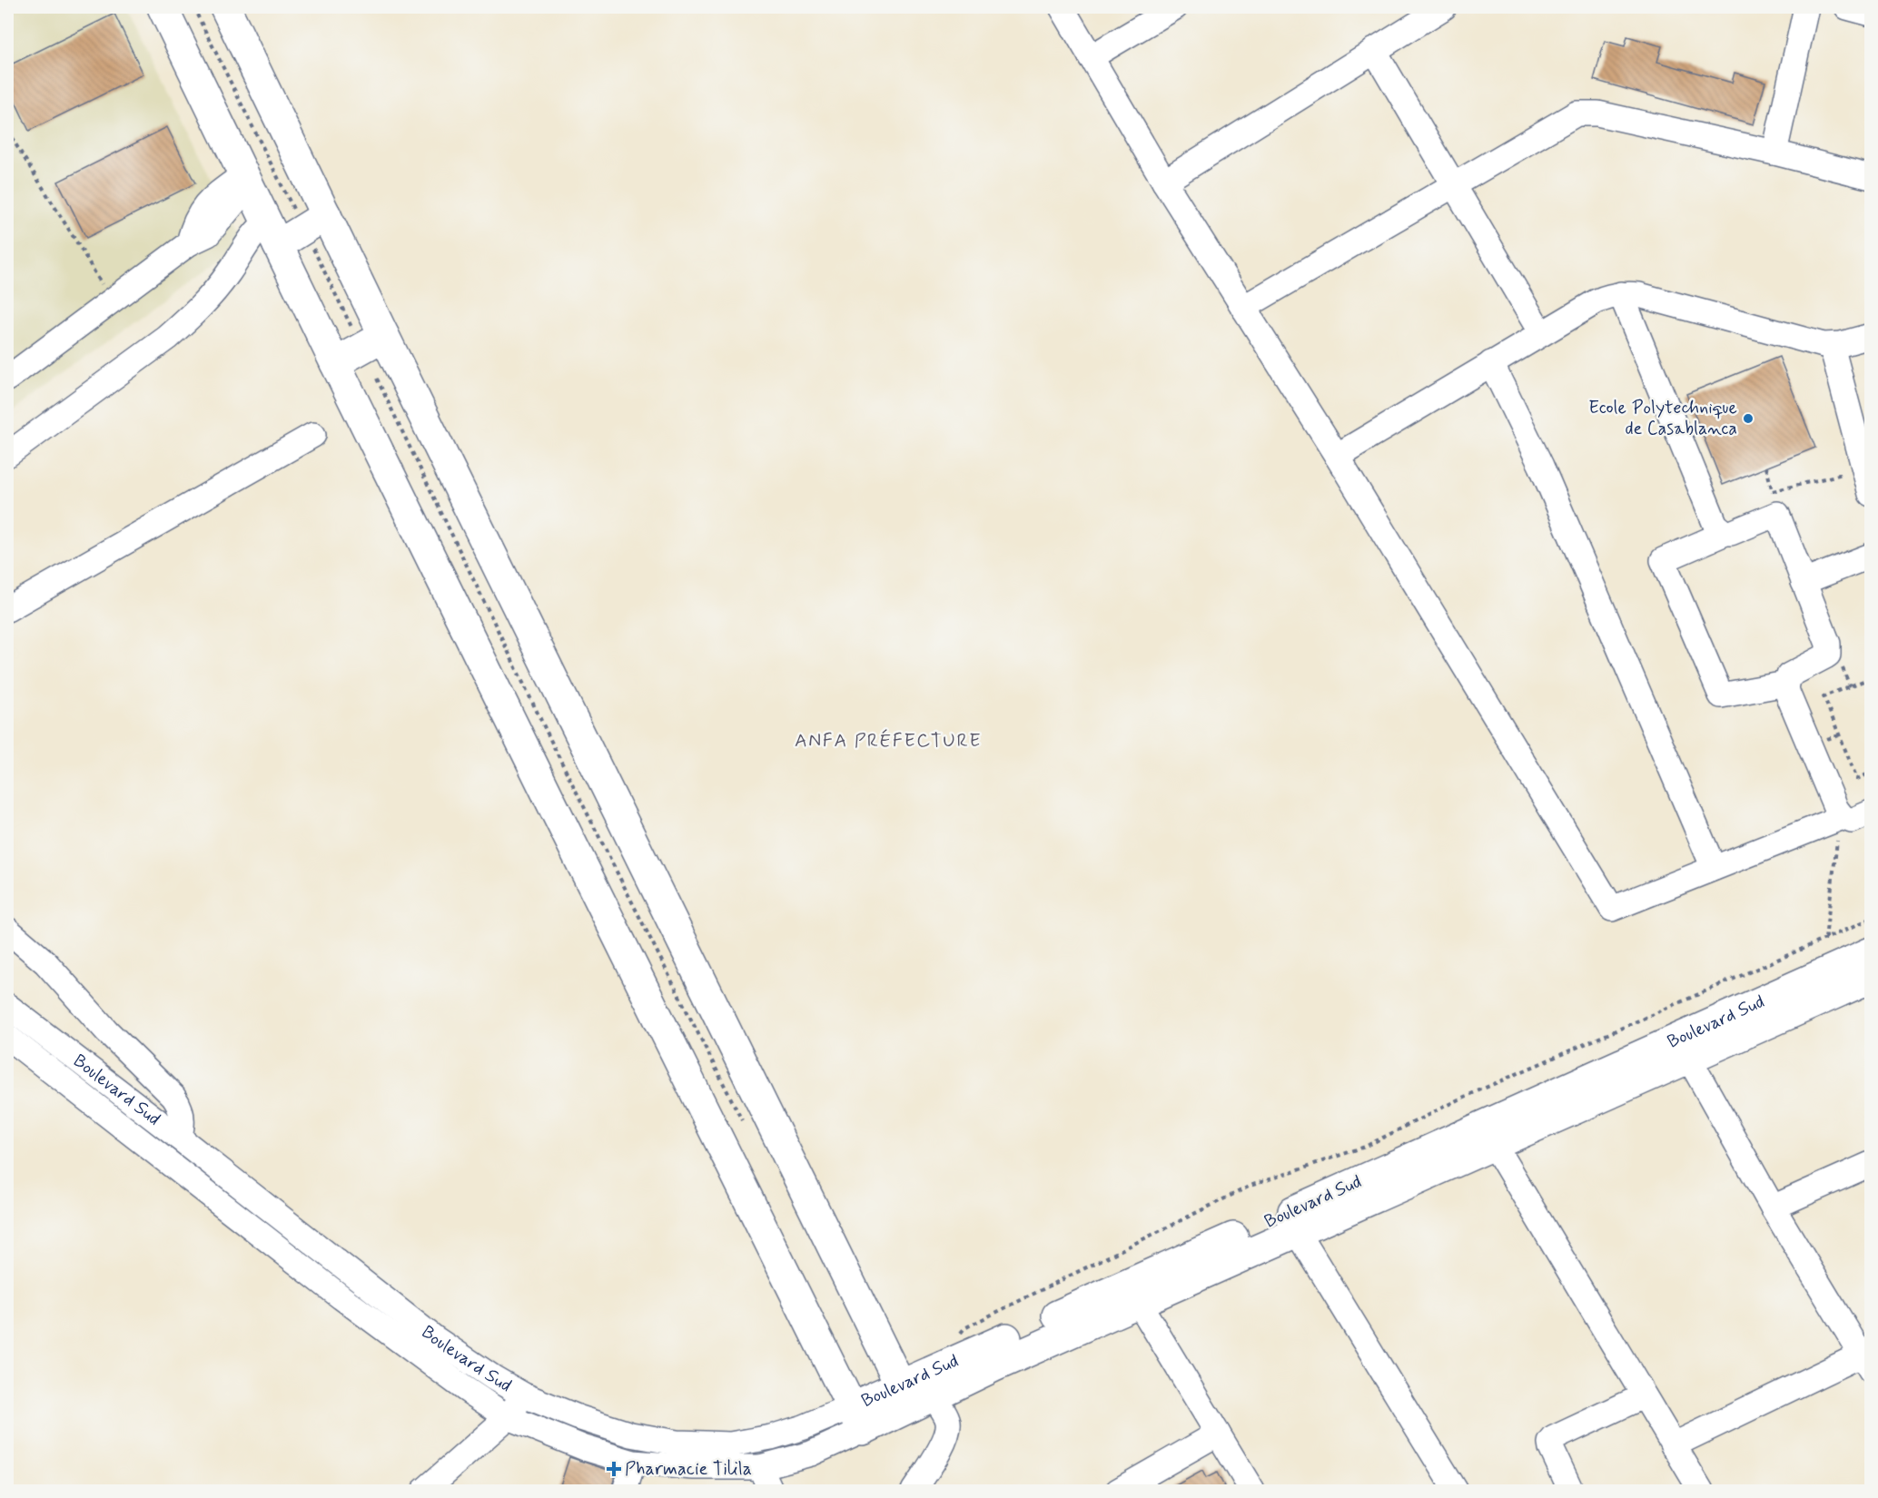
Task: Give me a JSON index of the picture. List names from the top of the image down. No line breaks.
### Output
{"streets":{"main road":["Boulevard Sud"]},"districts":["ANFA PRÉFECTURE"],"places":{"other":["Ecole Polytechnique de Casablanca"],"health":["Pharmacie Tilila"]}}
